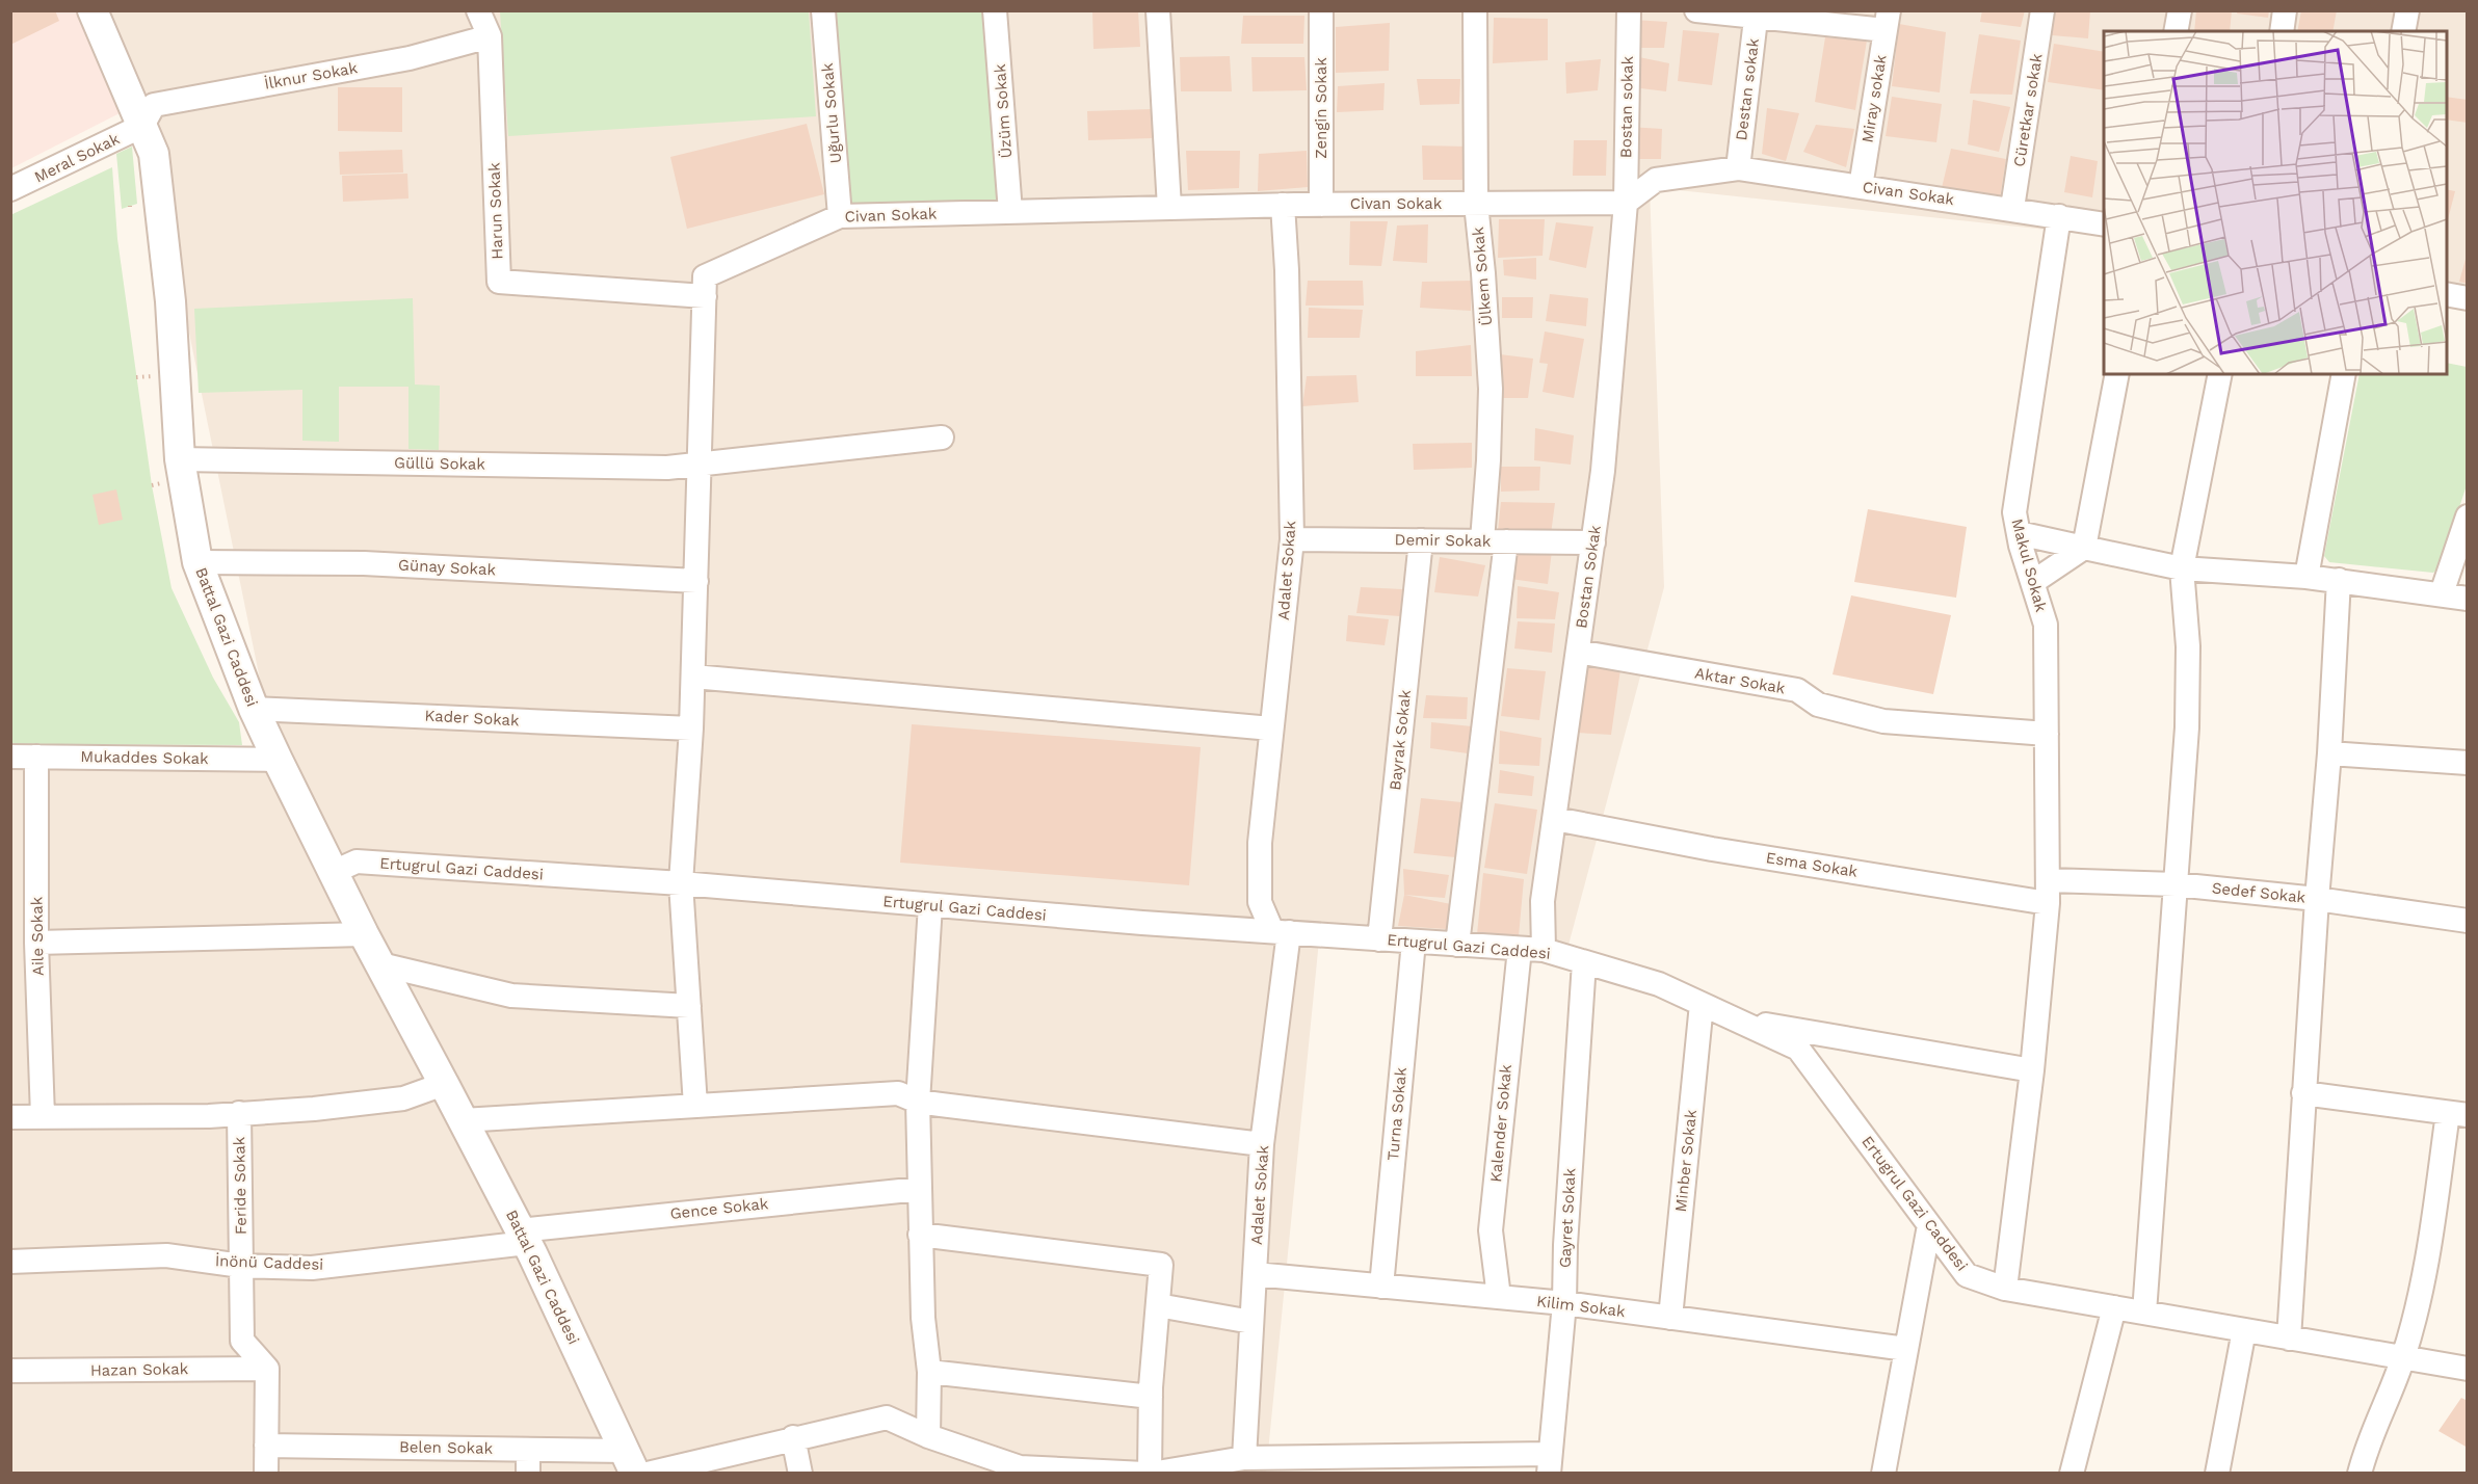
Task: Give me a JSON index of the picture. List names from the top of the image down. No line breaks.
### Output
{"streets":{"street":["İlknur Sokak","Destan sokak","Miray sokak","Bostan sokak","Zengin Sokak","Cüretkar sokak","Üzüm Sokak","Uğurlu Sokak","Meral Sokak","Civan Sokak","Harun Sokak","Ülkem Sokak","Güllü Sokak","Demir Sokak","Makul Sokak","Günay Sokak","Adalet Sokak","Bostan Sokak","Battal Gazi Caddesi","Aktar Sokak","Kader Sokak","Bayrak Sokak","Mukaddes Sokak","Esma Sokak","Ertugrul Gazi Caddesi","Sedef Sokak","Aile Sokak","Turna Sokak","Kalender Sokak","Minber Sokak","Feride Sokak","Gence Sokak","Gayret Sokak","İnönü Caddesi","Kilim Sokak","Hazan Sokak","Belen Sokak"]},"crossings":[["İlknur Sokak","Meral Sokak"],["İlknur Sokak","Harun Sokak"],["İlknur Sokak","Battal Gazi Caddesi"],["Destan sokak","Civan Sokak"],["Miray sokak","Civan Sokak"],["Bostan sokak","Civan Sokak"],["Bostan sokak","Bostan Sokak"],["Zengin Sokak","Civan Sokak"],["Cüretkar sokak","Civan Sokak"],["Üzüm Sokak","Civan Sokak"],["Uğurlu Sokak","Civan Sokak"],["Meral Sokak","Battal Gazi Caddesi"],["Civan Sokak","Harun Sokak"],["Civan Sokak","Ülkem Sokak"],["Civan Sokak","Makul Sokak"],["Civan Sokak","Adalet Sokak"],["Civan Sokak","Bostan Sokak"],["Ülkem Sokak","Demir Sokak"],["Güllü Sokak","Battal Gazi Caddesi"],["Demir Sokak","Adalet Sokak"],["Demir Sokak","Bostan Sokak"],["Demir Sokak","Bayrak Sokak"],["Makul Sokak","Aktar Sokak"],["Makul Sokak","Esma Sokak"],["Makul Sokak","Ertugrul Gazi Caddesi"],["Makul Sokak","Sedef Sokak"],["Günay Sokak","Battal Gazi Caddesi"],["Adalet Sokak","Ertugrul Gazi Caddesi"],["Adalet Sokak","Kilim Sokak"],["Bostan Sokak","Aktar Sokak"],["Bostan Sokak","Esma Sokak"],["Bostan Sokak","Ertugrul Gazi Caddesi"],["Bostan Sokak","Kalender Sokak"],["Battal Gazi Caddesi","Kader Sokak"],["Battal Gazi Caddesi","Mukaddes Sokak"],["Battal Gazi Caddesi","Ertugrul Gazi Caddesi"],["Battal Gazi Caddesi","Gence Sokak"],["Battal Gazi Caddesi","İnönü Caddesi"],["Battal Gazi Caddesi","Belen Sokak"],["Bayrak Sokak","Ertugrul Gazi Caddesi"],["Mukaddes Sokak","Aile Sokak"],["Esma Sokak","Sedef Sokak"],["Ertugrul Gazi Caddesi","Turna Sokak"],["Ertugrul Gazi Caddesi","Kalender Sokak"],["Ertugrul Gazi Caddesi","Minber Sokak"],["Ertugrul Gazi Caddesi","Gayret Sokak"],["Turna Sokak","Kilim Sokak"],["Kalender Sokak","Kilim Sokak"],["Minber Sokak","Kilim Sokak"],["Feride Sokak","İnönü Caddesi"],["Feride Sokak","Hazan Sokak"],["Gence Sokak","İnönü Caddesi"],["Gayret Sokak","Kilim Sokak"]]}
